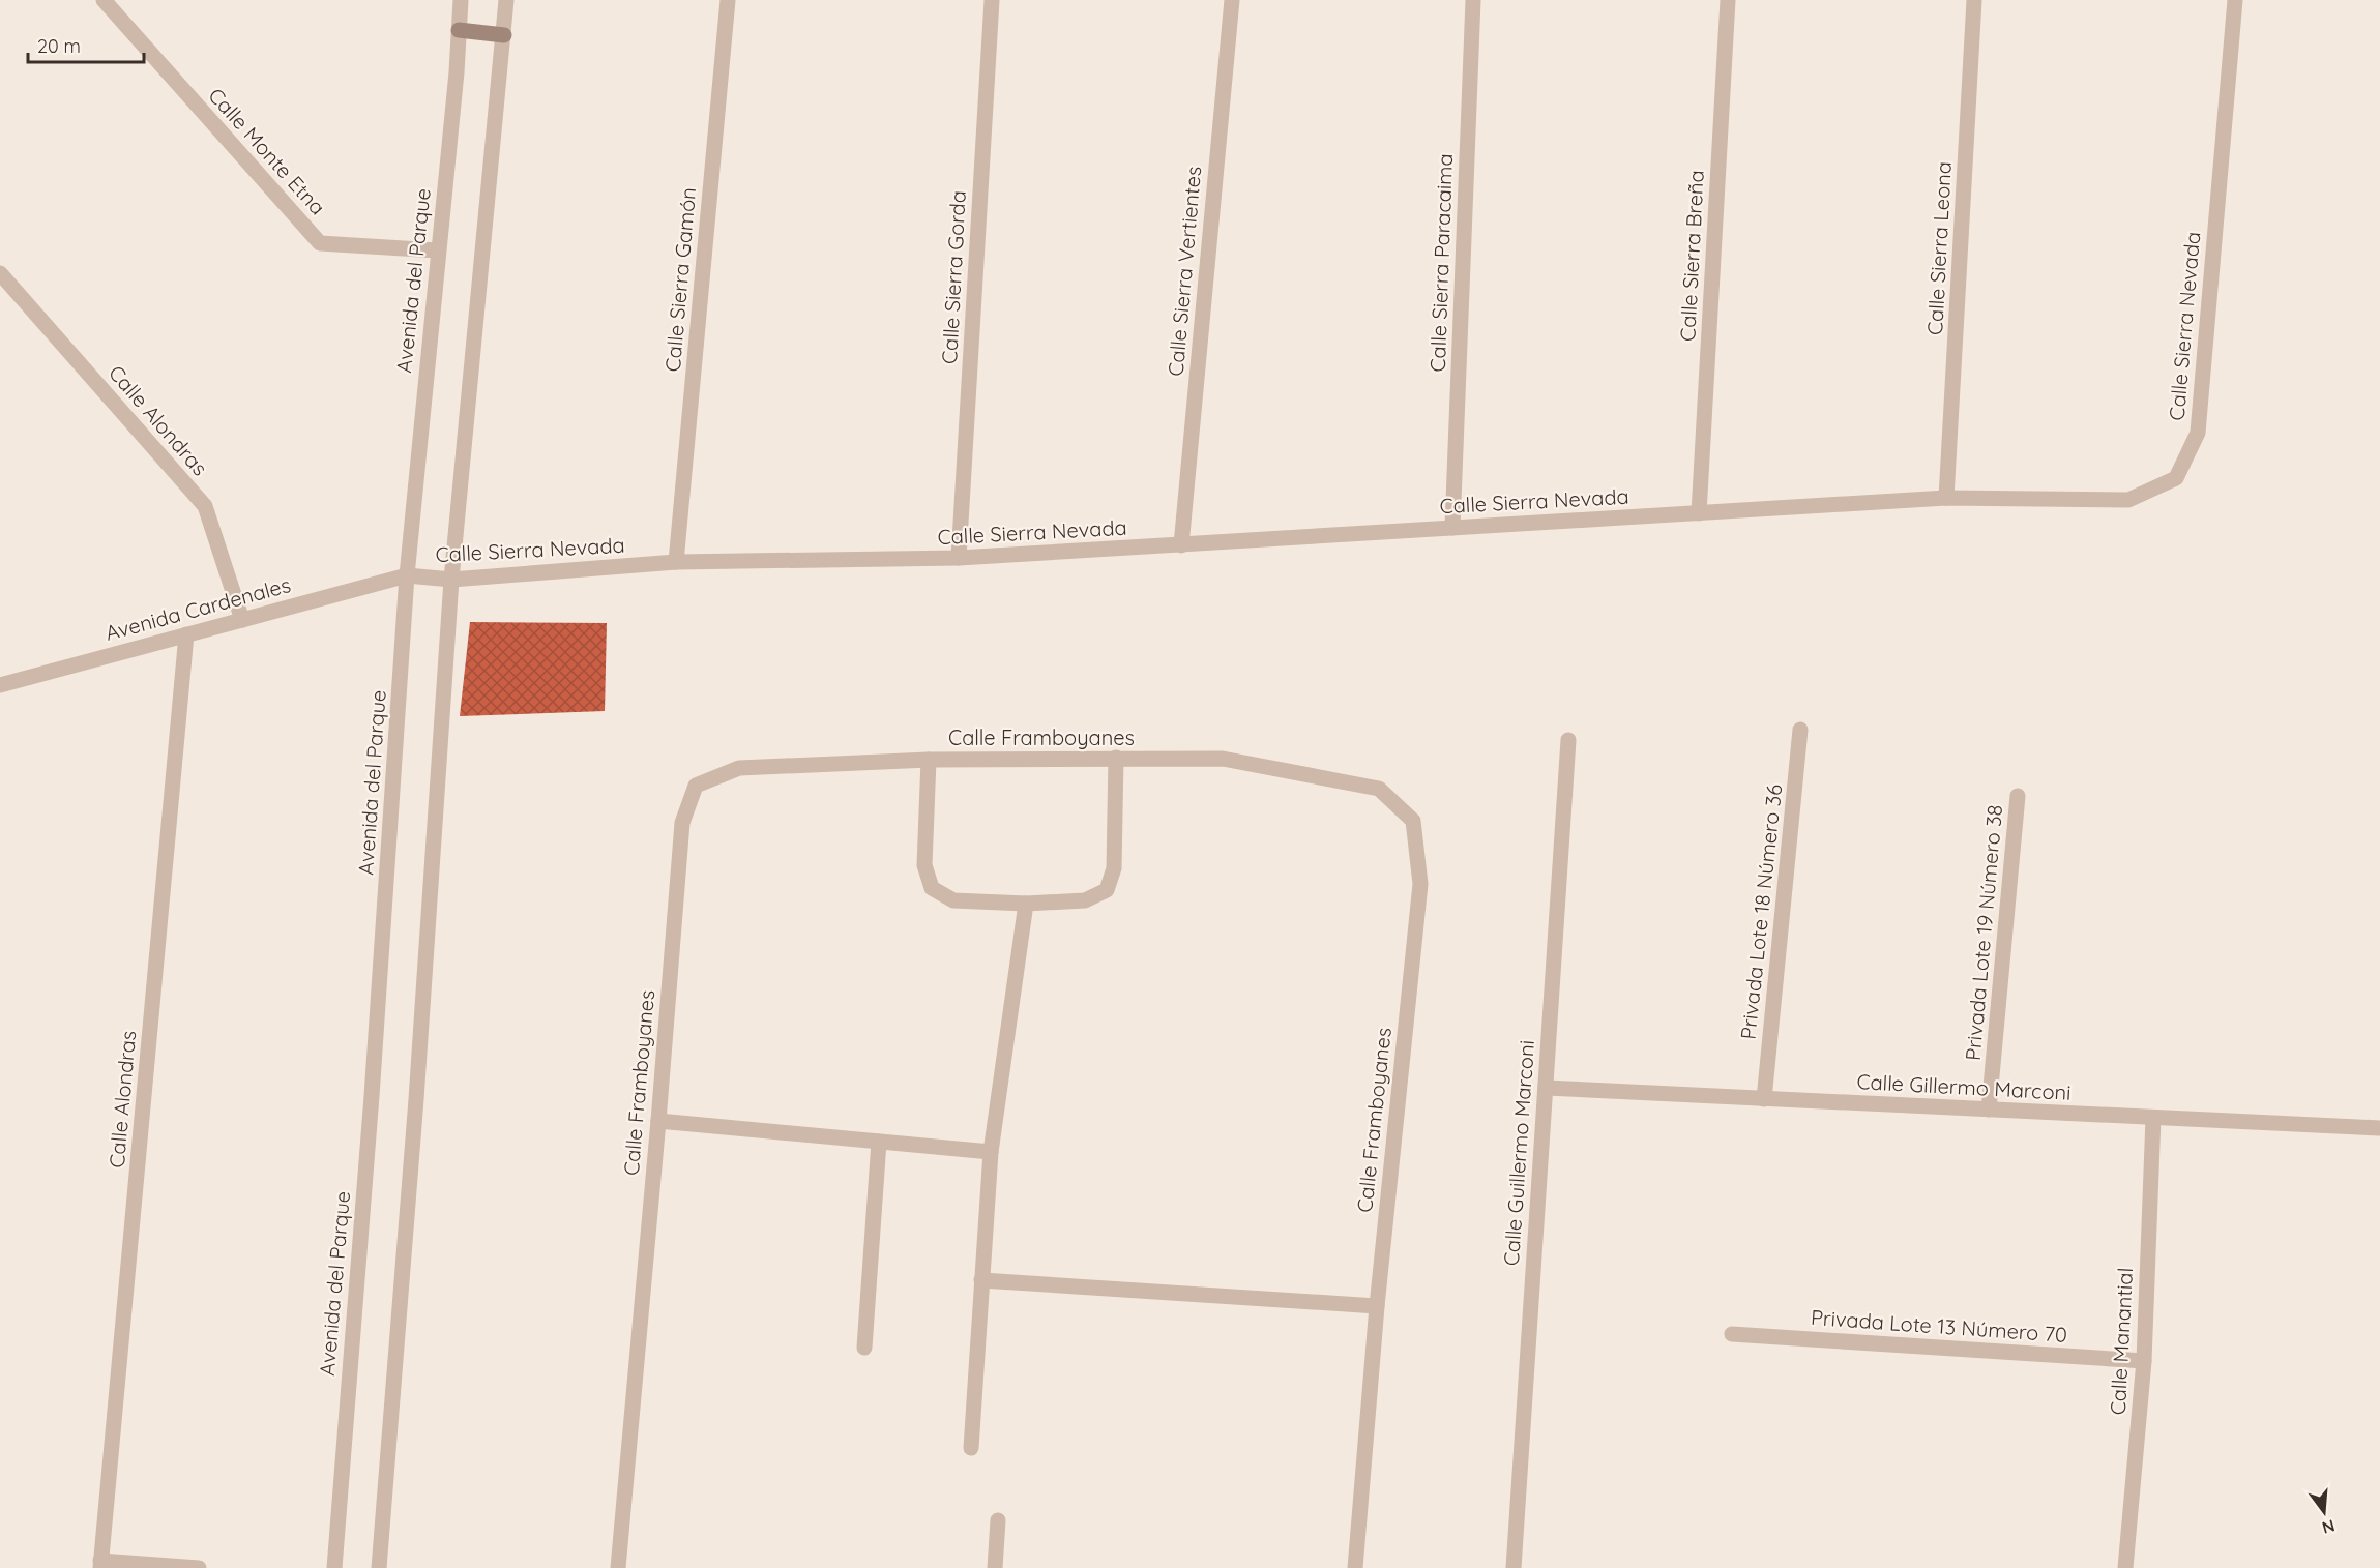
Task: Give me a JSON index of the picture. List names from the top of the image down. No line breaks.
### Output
{"streets":{"street":["Calle Monte Etna","Calle Sierra Leona","Calle Sierra Breña","Calle Sierra Paracaima","Calle Sierra Vertientes","Calle Sierra Gorda","Calle Sierra Gamón","Avenida del Parque","Calle Sierra Nevada","Calle Alondras","Avenida Cardenales","Calle Framboyanes","Privada Lote 18 Número 36","Privada Lote 19 Número 38","Calle Gillermo Marconi","Calle Guillermo Marconi","Privada Lote 13 Número 70","Calle Manantial"]},"crossings":[["Calle Monte Etna","Avenida del Parque"],["Calle Sierra Leona","Calle Sierra Nevada"],["Calle Sierra Breña","Calle Sierra Nevada"],["Calle Sierra Paracaima","Calle Sierra Nevada"],["Calle Sierra Vertientes","Calle Sierra Nevada"],["Calle Sierra Gorda","Calle Sierra Nevada"],["Calle Sierra Gamón","Calle Sierra Nevada"],["Avenida del Parque","Calle Sierra Nevada"],["Avenida del Parque","Avenida Cardenales"],["Calle Sierra Nevada","Avenida Cardenales"],["Calle Alondras","Avenida Cardenales"],["Privada Lote 18 Número 36","Calle Gillermo Marconi"],["Privada Lote 19 Número 38","Calle Gillermo Marconi"],["Calle Gillermo Marconi","Calle Guillermo Marconi"],["Calle Gillermo Marconi","Calle Manantial"],["Privada Lote 13 Número 70","Calle Manantial"]],"scale_bar":"20 m","north":"bottom"}
